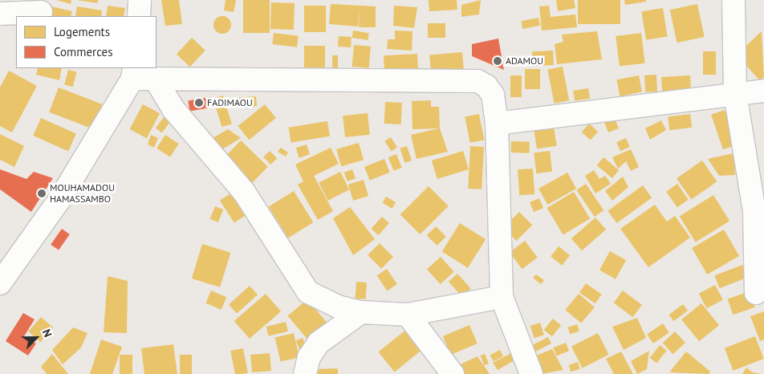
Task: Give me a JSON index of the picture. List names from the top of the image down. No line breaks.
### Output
{"places":["ADAMOU","FADIMAOU","MOUHAMADOU HAMASSAMBO"],"legend":["Logements","Commerces"],"north":"top right"}
